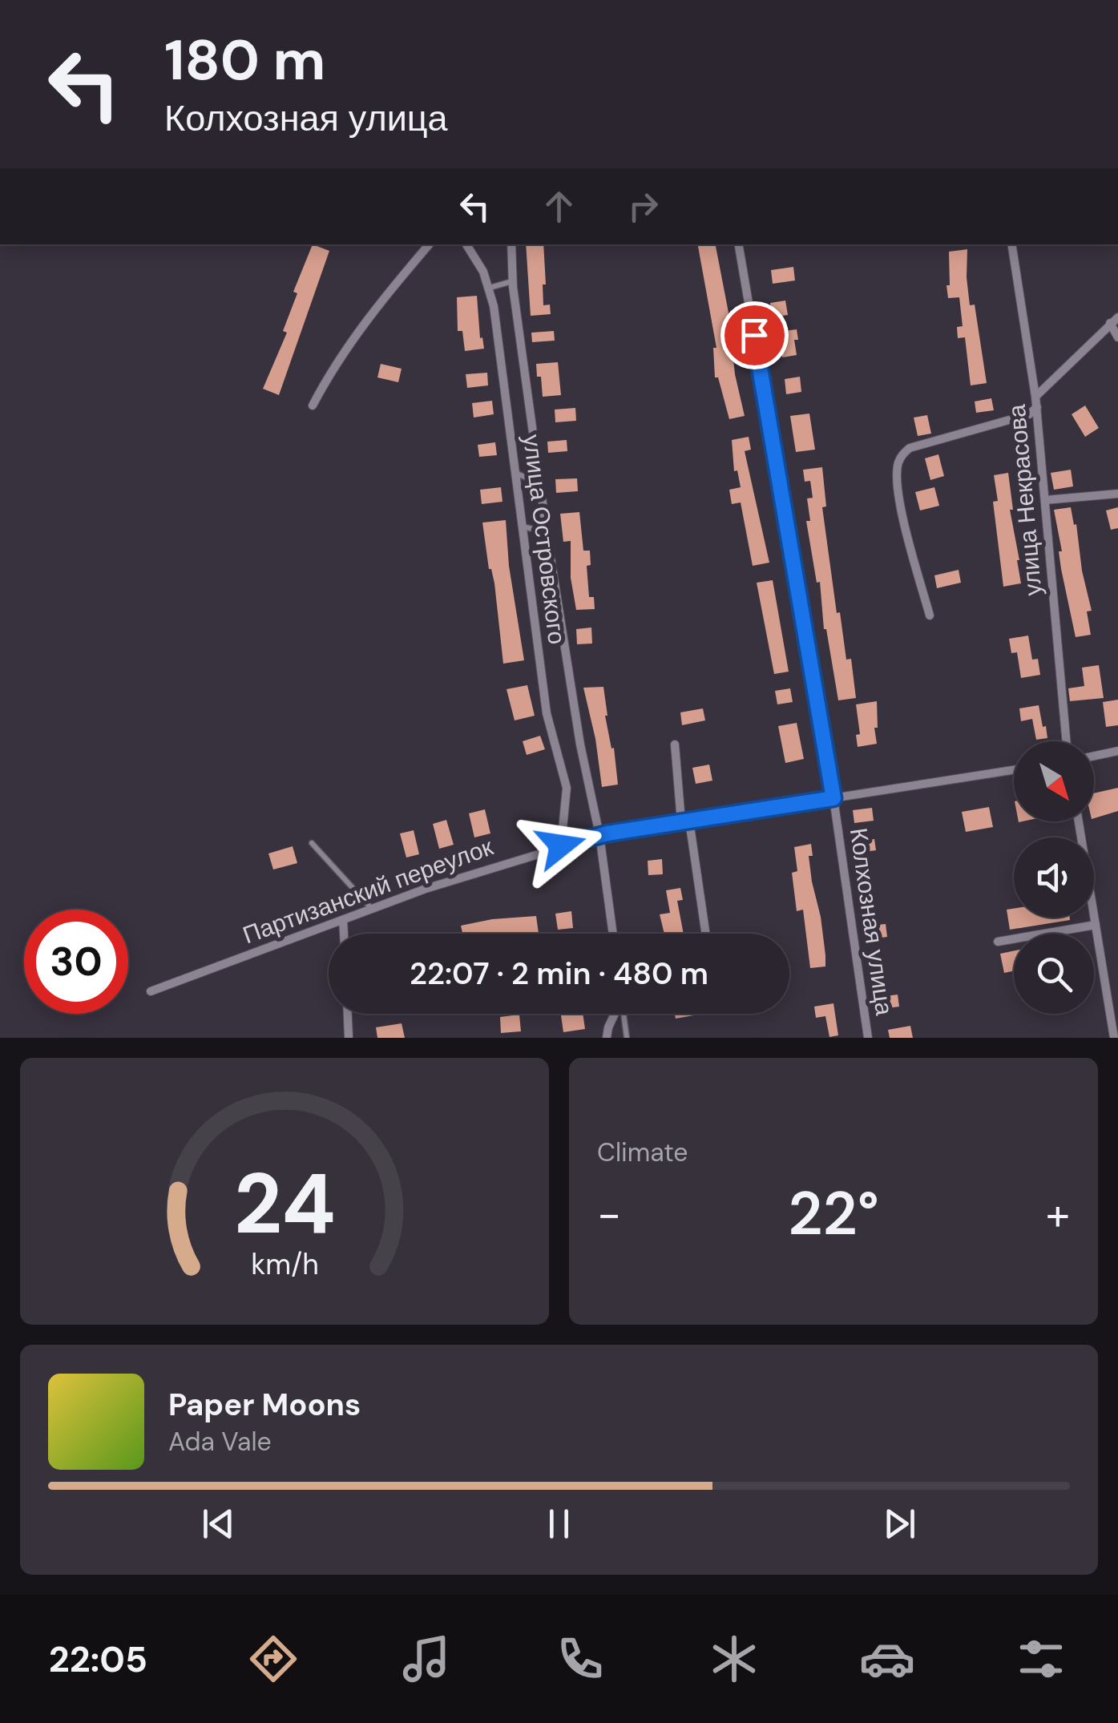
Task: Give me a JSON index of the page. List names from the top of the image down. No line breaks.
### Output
{"streets":{"street":["улица Некрасова","улица Островского","Партизанский переулок","Колхозная улица"]},"crossings":[["улица Островского","Партизанский переулок"],["Партизанский переулок","Колхозная улица"]],"north":"bottom right","page":{"turn":["180 m","Колхозная улица"],"limit":"30","trip":"22:07 · 2 min · 480 m","tile":"Climate","heat":["−","22°","+"],"song":["Paper Moons","Ada Vale"],"tabs":"22:05","gauge":["24","km/h"]}}
